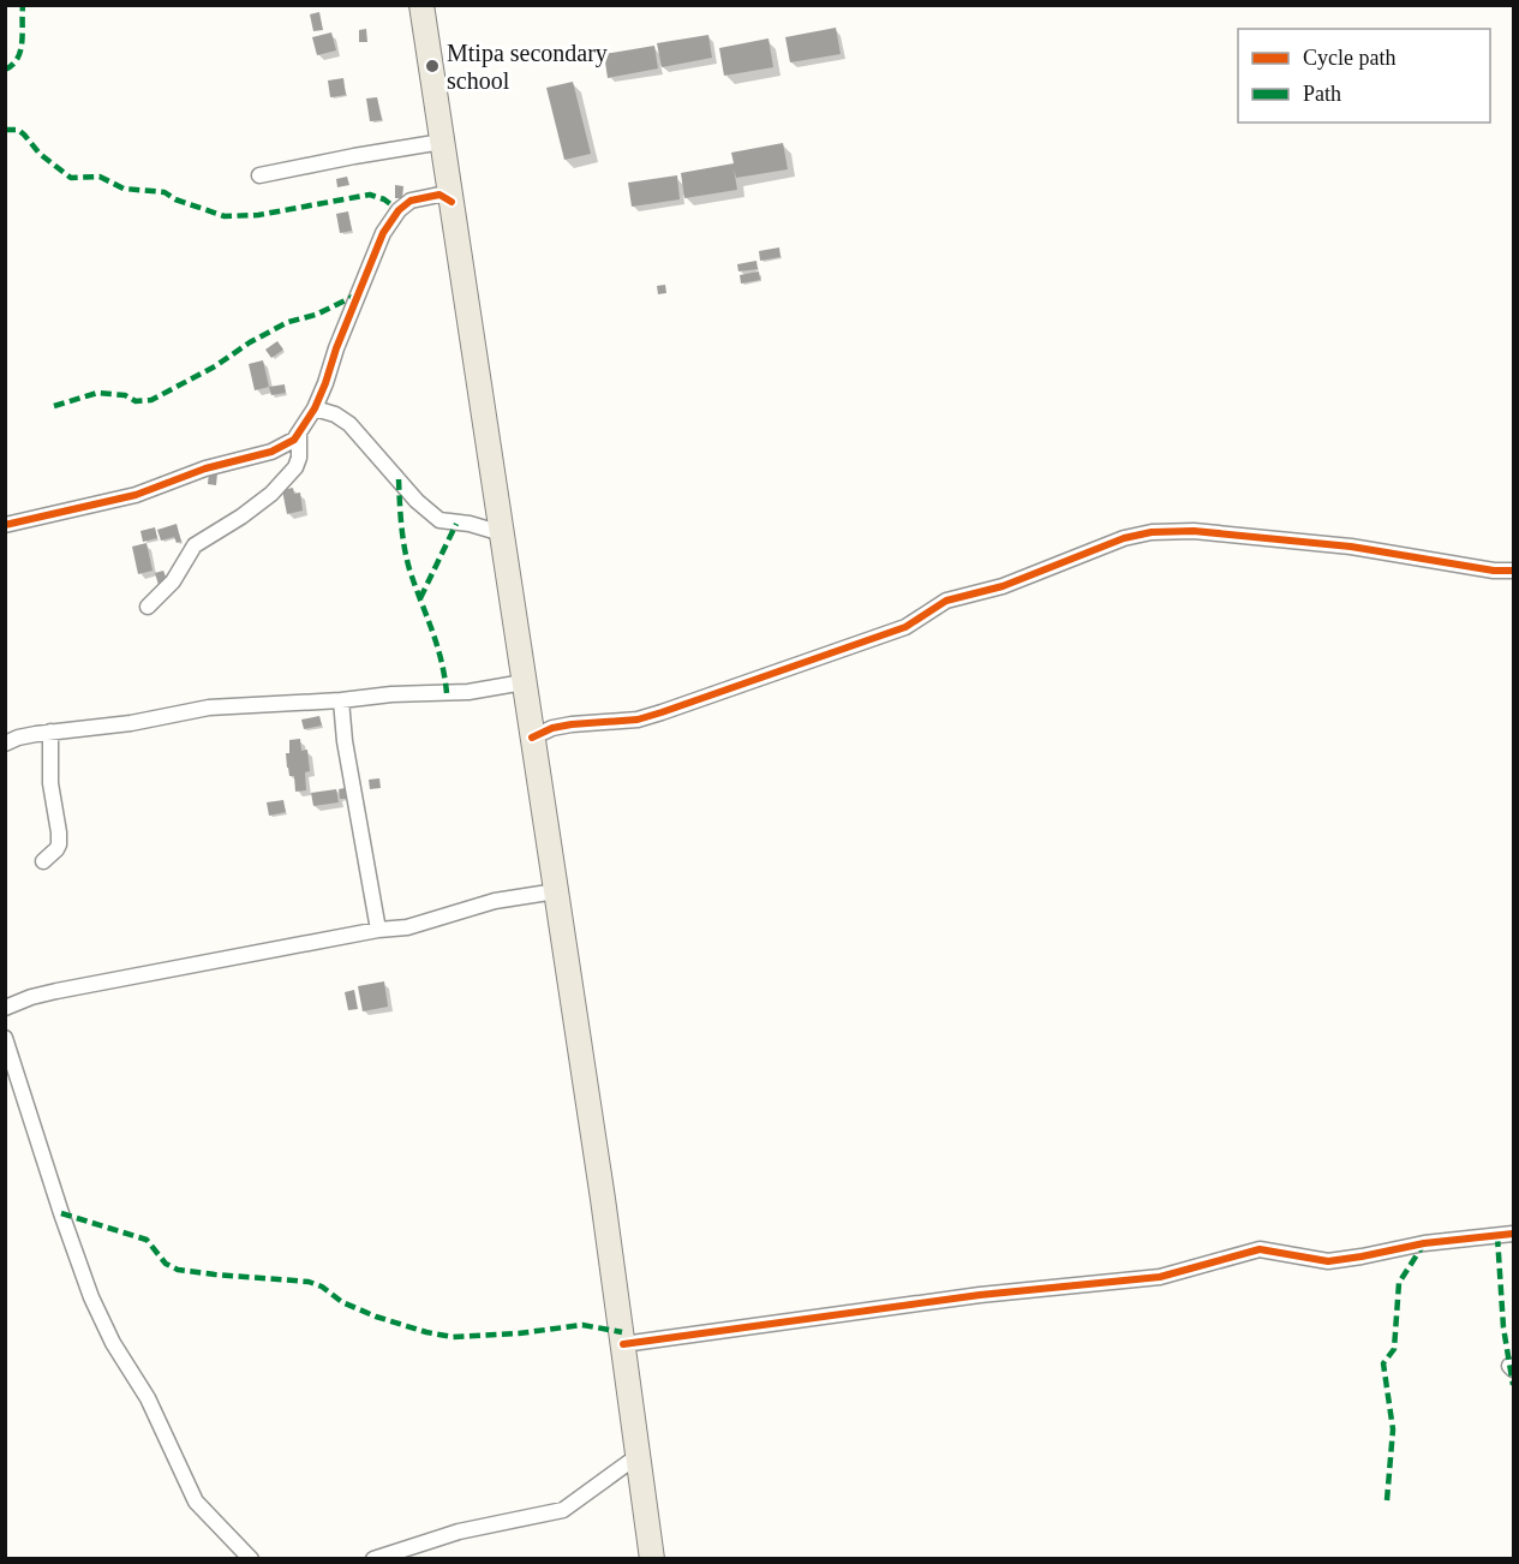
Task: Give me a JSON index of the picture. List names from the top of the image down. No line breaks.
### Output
{"places":["Mtipa secondary school"],"legend":["Cycle path","Path"]}
